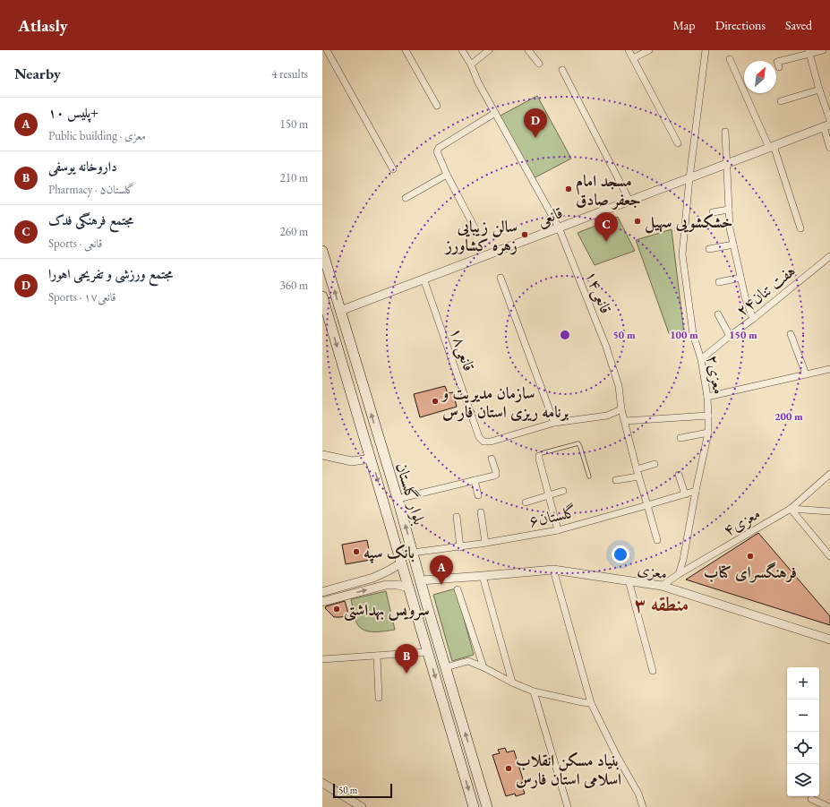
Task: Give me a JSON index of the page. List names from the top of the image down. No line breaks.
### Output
{"streets":{"main road":["بلوار گلستان"],"street":["قانعی","هفت تنان۲۴","۱۴قانعی","۱۸قانعی","۲معزی","گلستان۶","۴معزی","معزی"]},"crossings":[["قانعی","۱۴قانعی"],["قانعی","۱۸قانعی"],["قانعی","۲معزی"],["قانعی","بلوار گلستان"],["هفت تنان۲۴","۲معزی"],["۱۴قانعی","گلستان۶"],["۲معزی","گلستان۶"],["۲معزی","۴معزی"],["بلوار گلستان","گلستان۶"],["بلوار گلستان","معزی"],["۴معزی","معزی"]],"districts":["منطقه ۳"],"places":["مسجد امام جعفر صادق","خشکشویی سهیل","سالن زیبایی زهره کشاورز","سازمان مدیریت و برنامه ریزی استان فارس","بانک سپه","فرهنگسرای کتاب","سرویس بهداشتی","بنیاد مسکن انقلاب اسلامی استان فارس"],"scale_bar":"50 m","north":"top right","page":{"header":"Atlasly","nav":["Map","Directions","Saved"],"heading":["Nearby","4 results"],"list":[{"mark":"A","name":"پلیس ۱۰+","note":"Public building · معزی","value":"150 m"},{"mark":"B","name":"داروخانه یوسفی","note":"Pharmacy · گلستان۵","value":"210 m"},{"mark":"C","name":"مجتمع فرهنگی فدک","note":"Sports · قانعی","value":"260 m"},{"mark":"D","name":"مجتمع ورزشی و تفریحی اهورا","note":"Sports · ۱۷قانعی","value":"360 m"}],"pins":["D","C","A","B"],"map_buttons":["+","−"],"scale":"50 m"},"rings":["50 m","100 m","150 m","200 m"]}
